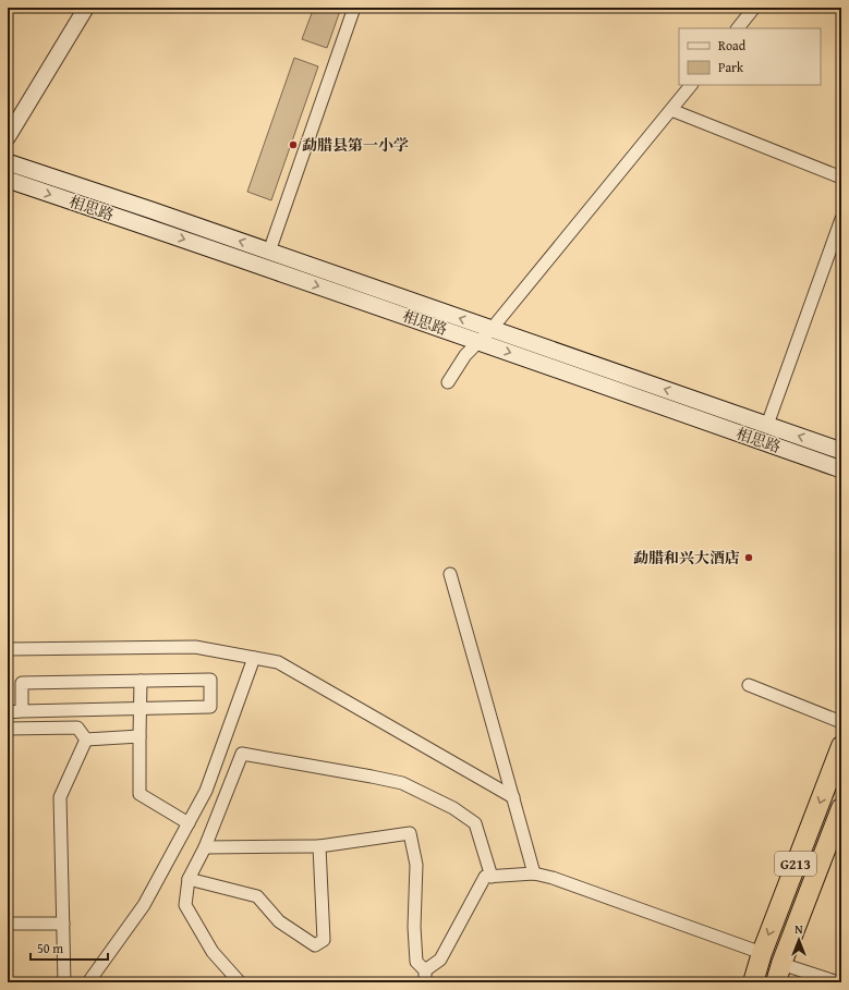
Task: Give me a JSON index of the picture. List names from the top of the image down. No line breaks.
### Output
{"streets":{"highway":["G213"],"main road":["相思路"]},"places":["勐腊县第一小学","勐腊和兴大酒店"],"legend":["Road","Park"],"scale_bar":"50 m","north":"top"}
